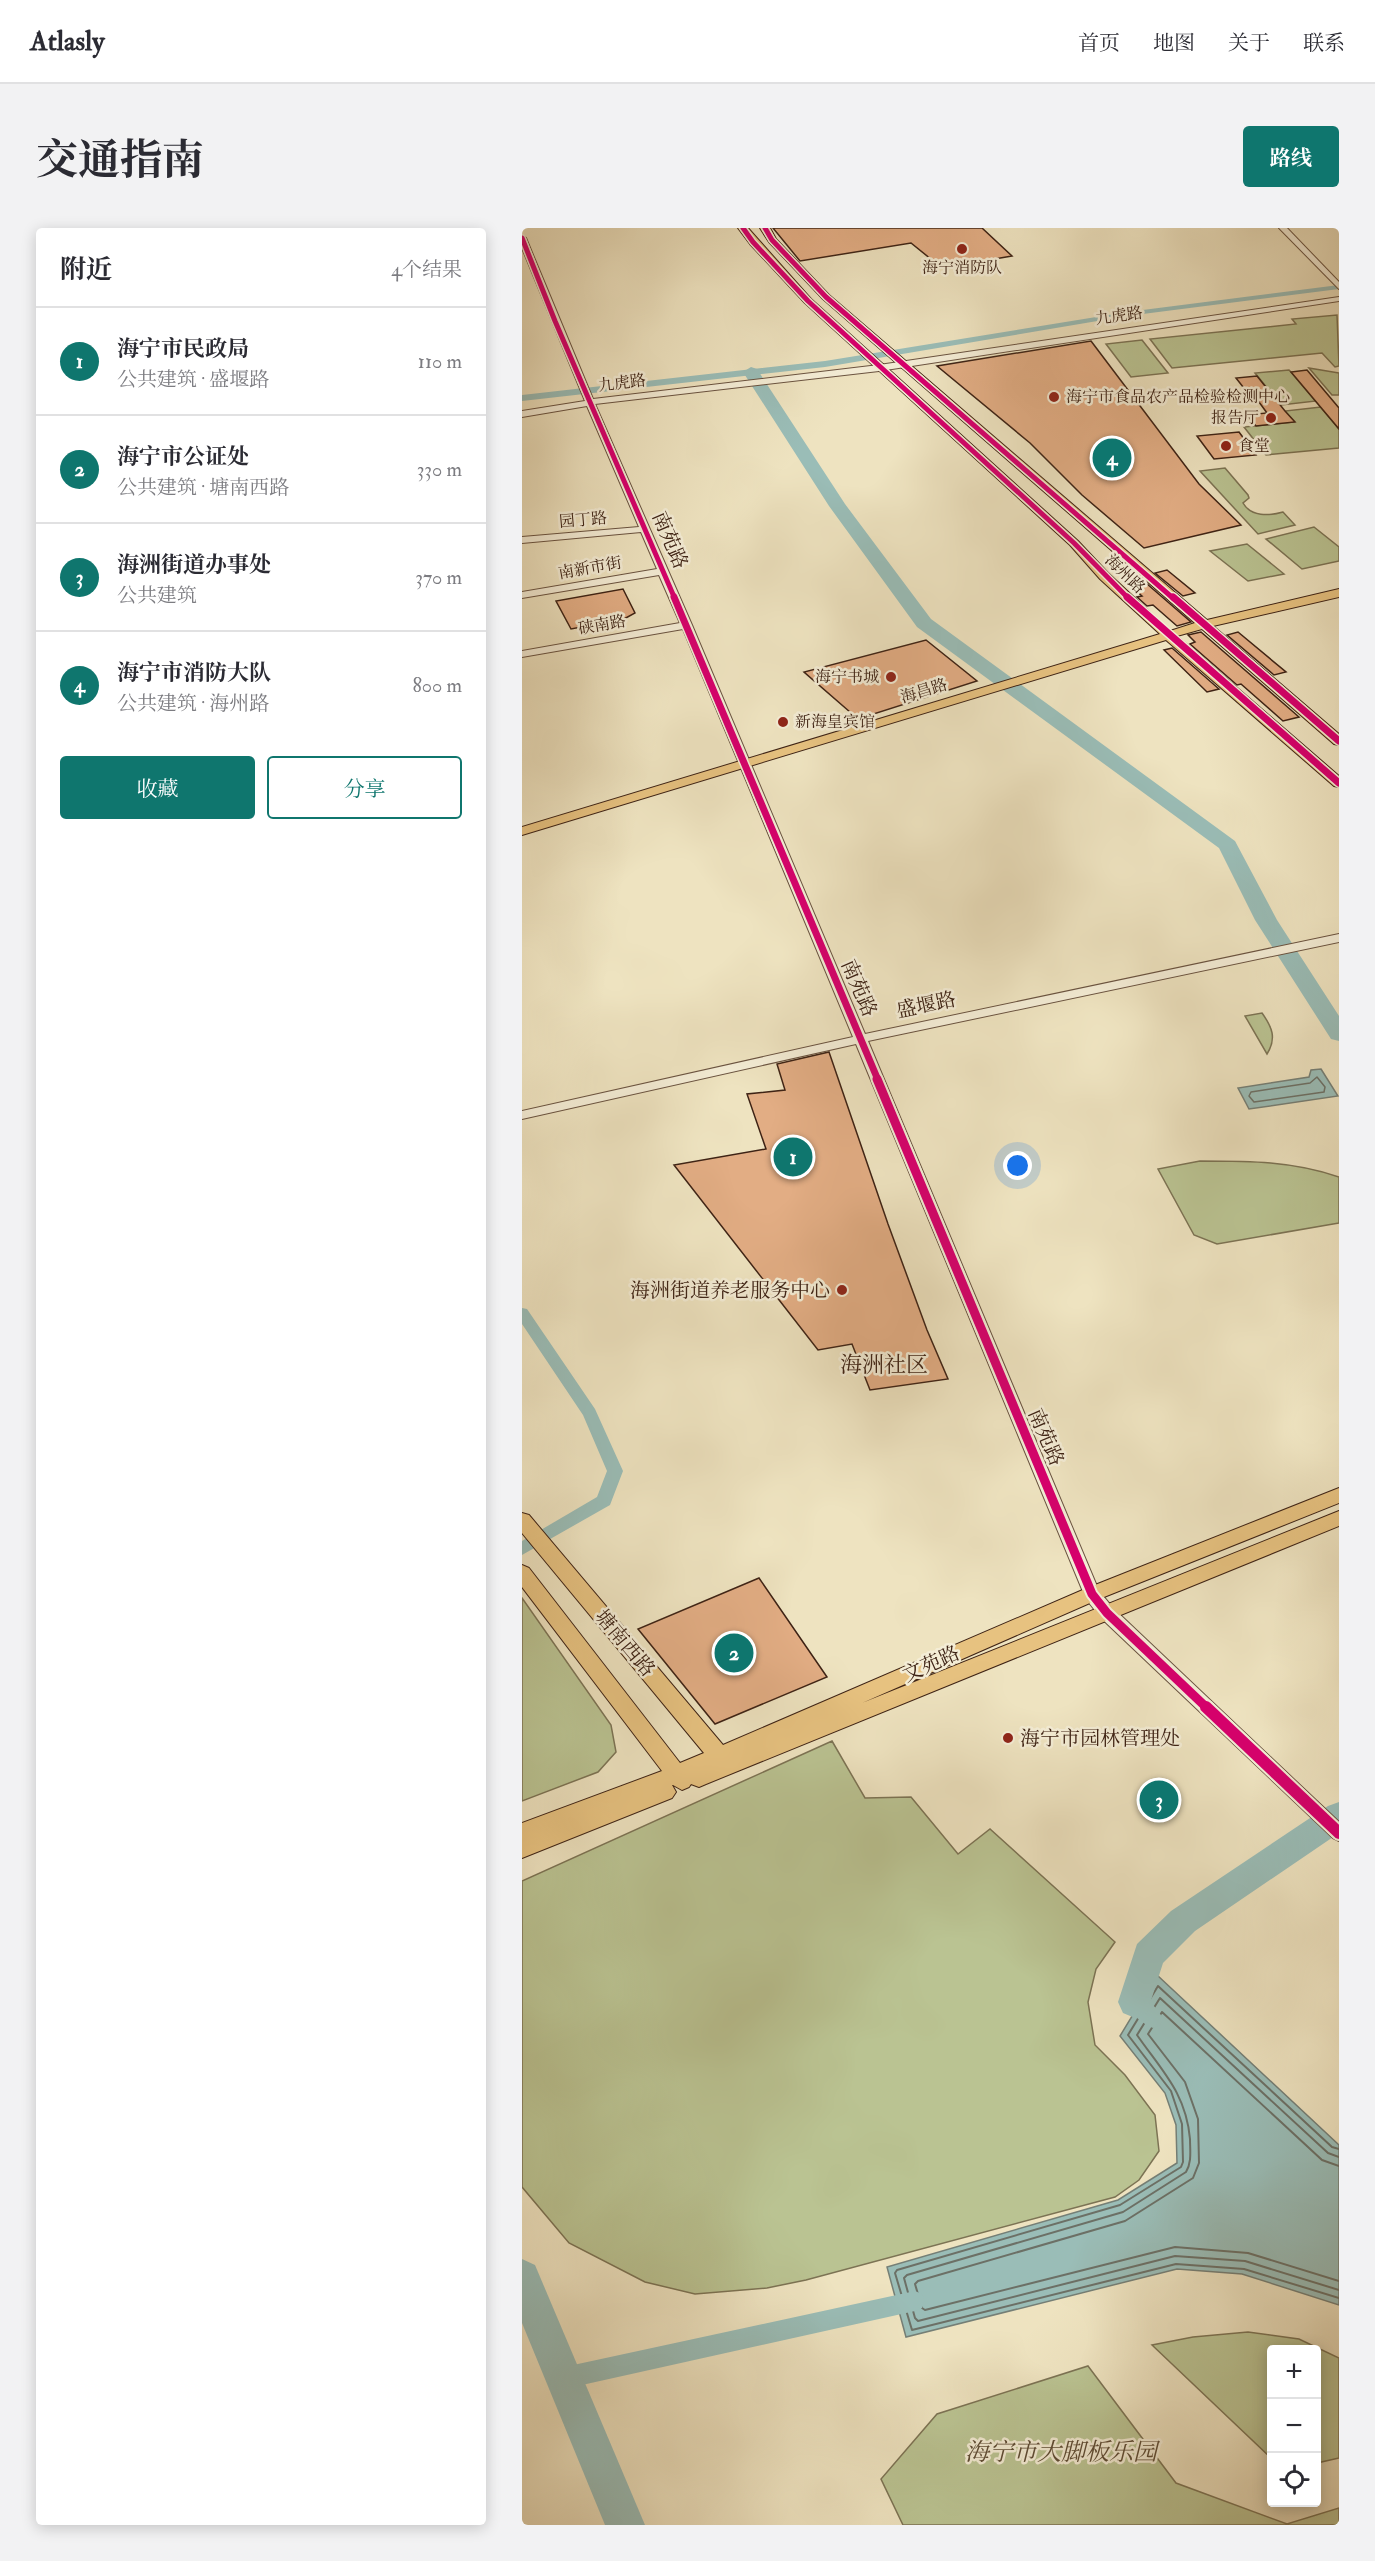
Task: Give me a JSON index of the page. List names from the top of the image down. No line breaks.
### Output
{"streets":{"main road":["海州路","海昌路","塘南西路","文苑路"],"street":["九虎路","园丁路","南苑路","南新市街","硖南路","盛堰路"]},"crossings":[["九虎路","南苑路"],["九虎路","海州路"],["园丁路","南苑路"],["南苑路","南新市街"],["南苑路","硖南路"],["南苑路","海昌路"],["南苑路","盛堰路"],["南苑路","文苑路"],["海州路","海昌路"],["塘南西路","文苑路"]],"districts":["海洲社区"],"parks":["海宁市大脚板乐园"],"places":["海宁消防队","海宁市食品农产品检验检测中心","报告厅","食堂","海宁书城","新海皇宾馆","海洲街道养老服务中心","海宁市园林管理处"],"page":{"header":"Atlasly","nav":["首页","地图","关于","联系"],"title":"交通指南","buttons":["路线",["收藏","分享"]],"heading":["附近","4个结果"],"list":[{"mark":"1","name":"海宁市民政局","note":"公共建筑 · 盛堰路","value":"110 m"},{"mark":"2","name":"海宁市公证处","note":"公共建筑 · 塘南西路","value":"330 m"},{"mark":"3","name":"海洲街道办事处","note":"公共建筑","value":"370 m"},{"mark":"4","name":"海宁市消防大队","note":"公共建筑 · 海州路","value":"800 m"}],"pins":["4","1","2","3"],"map_buttons":["+","−"]}}
